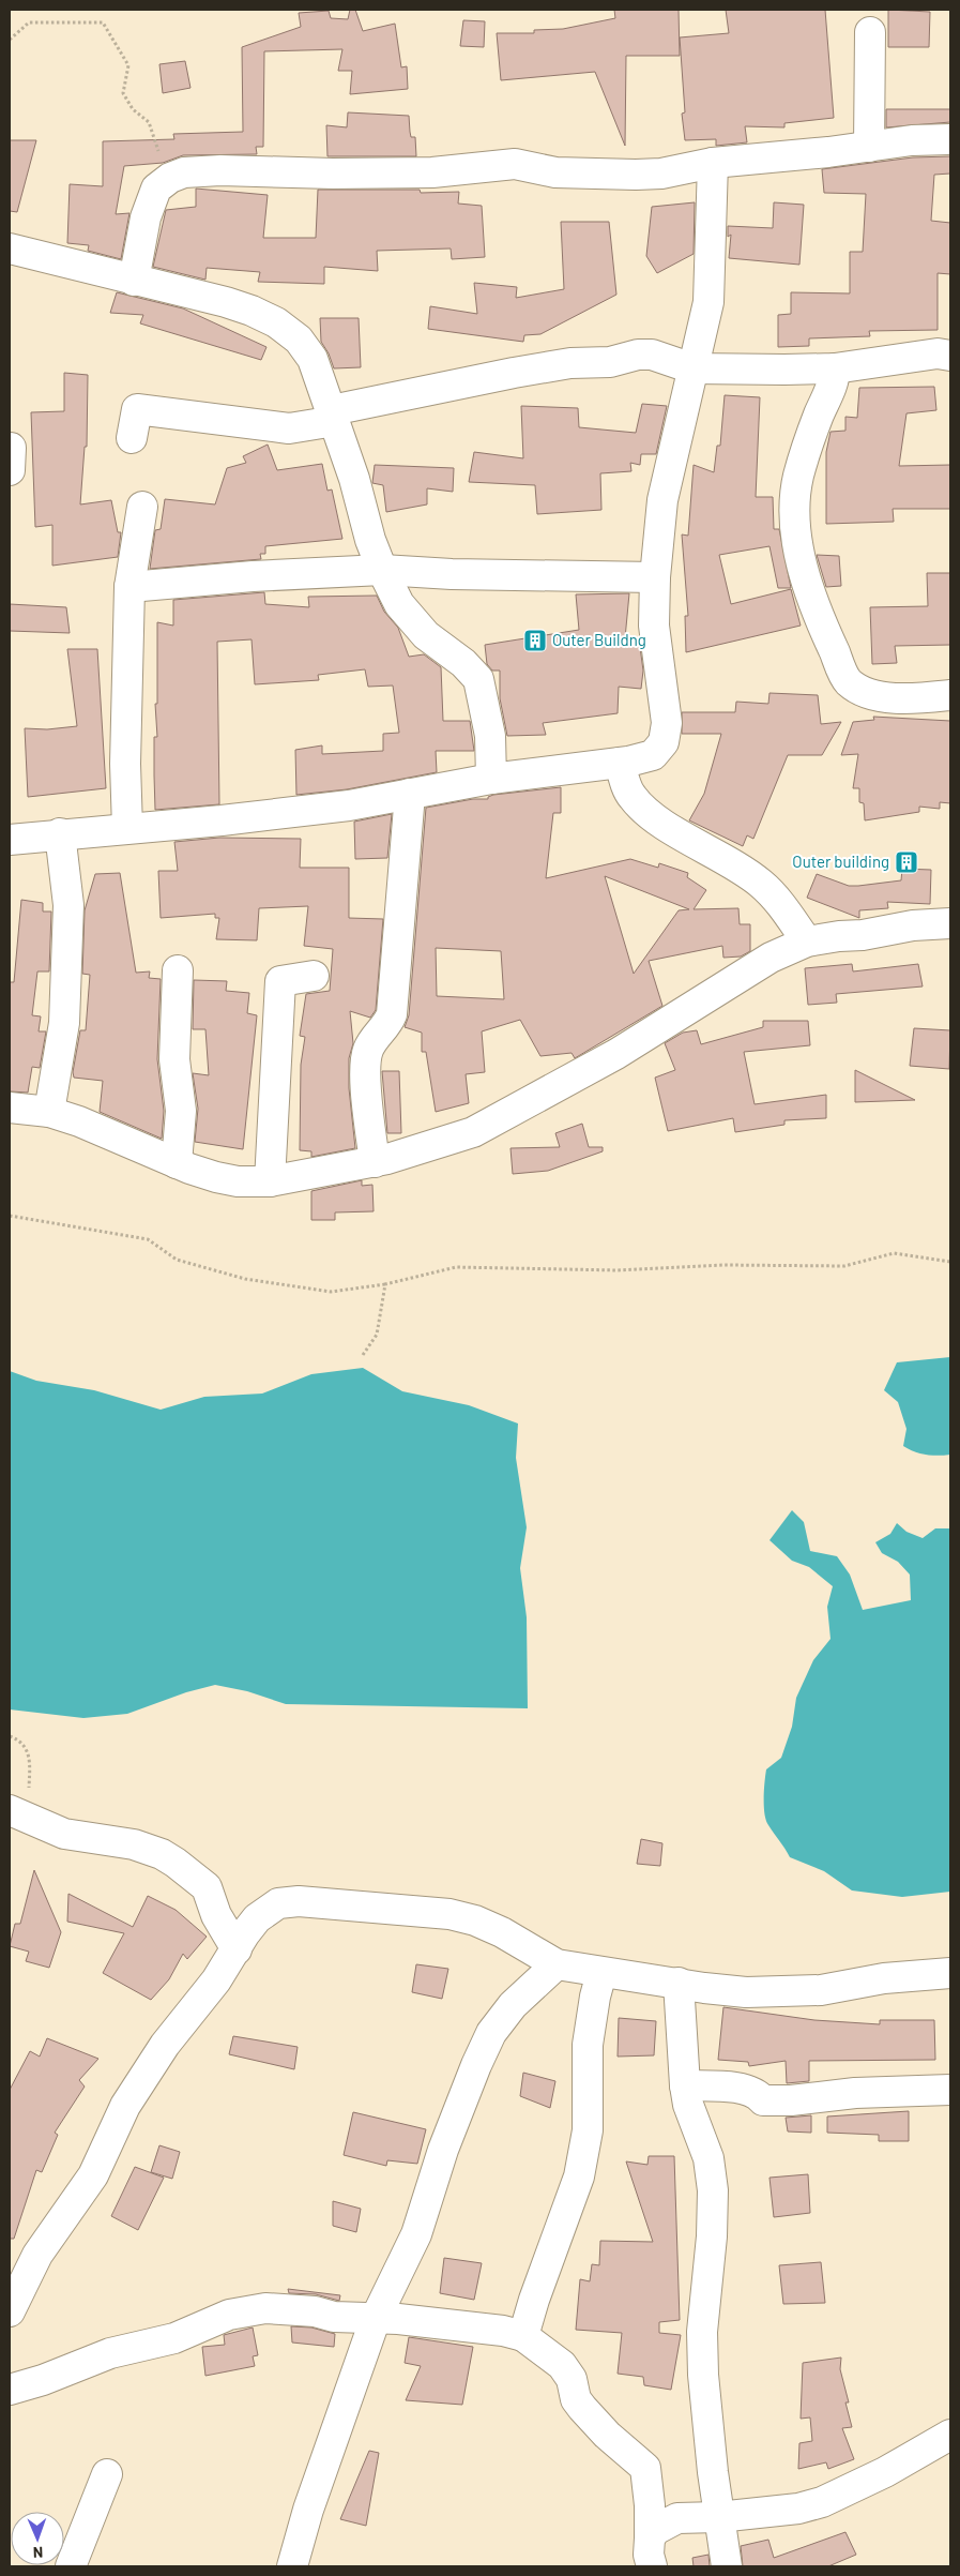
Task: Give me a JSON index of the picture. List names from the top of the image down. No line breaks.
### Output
{"places":{"building":["Outer Buildng","Outer building"]},"north":"bottom"}
